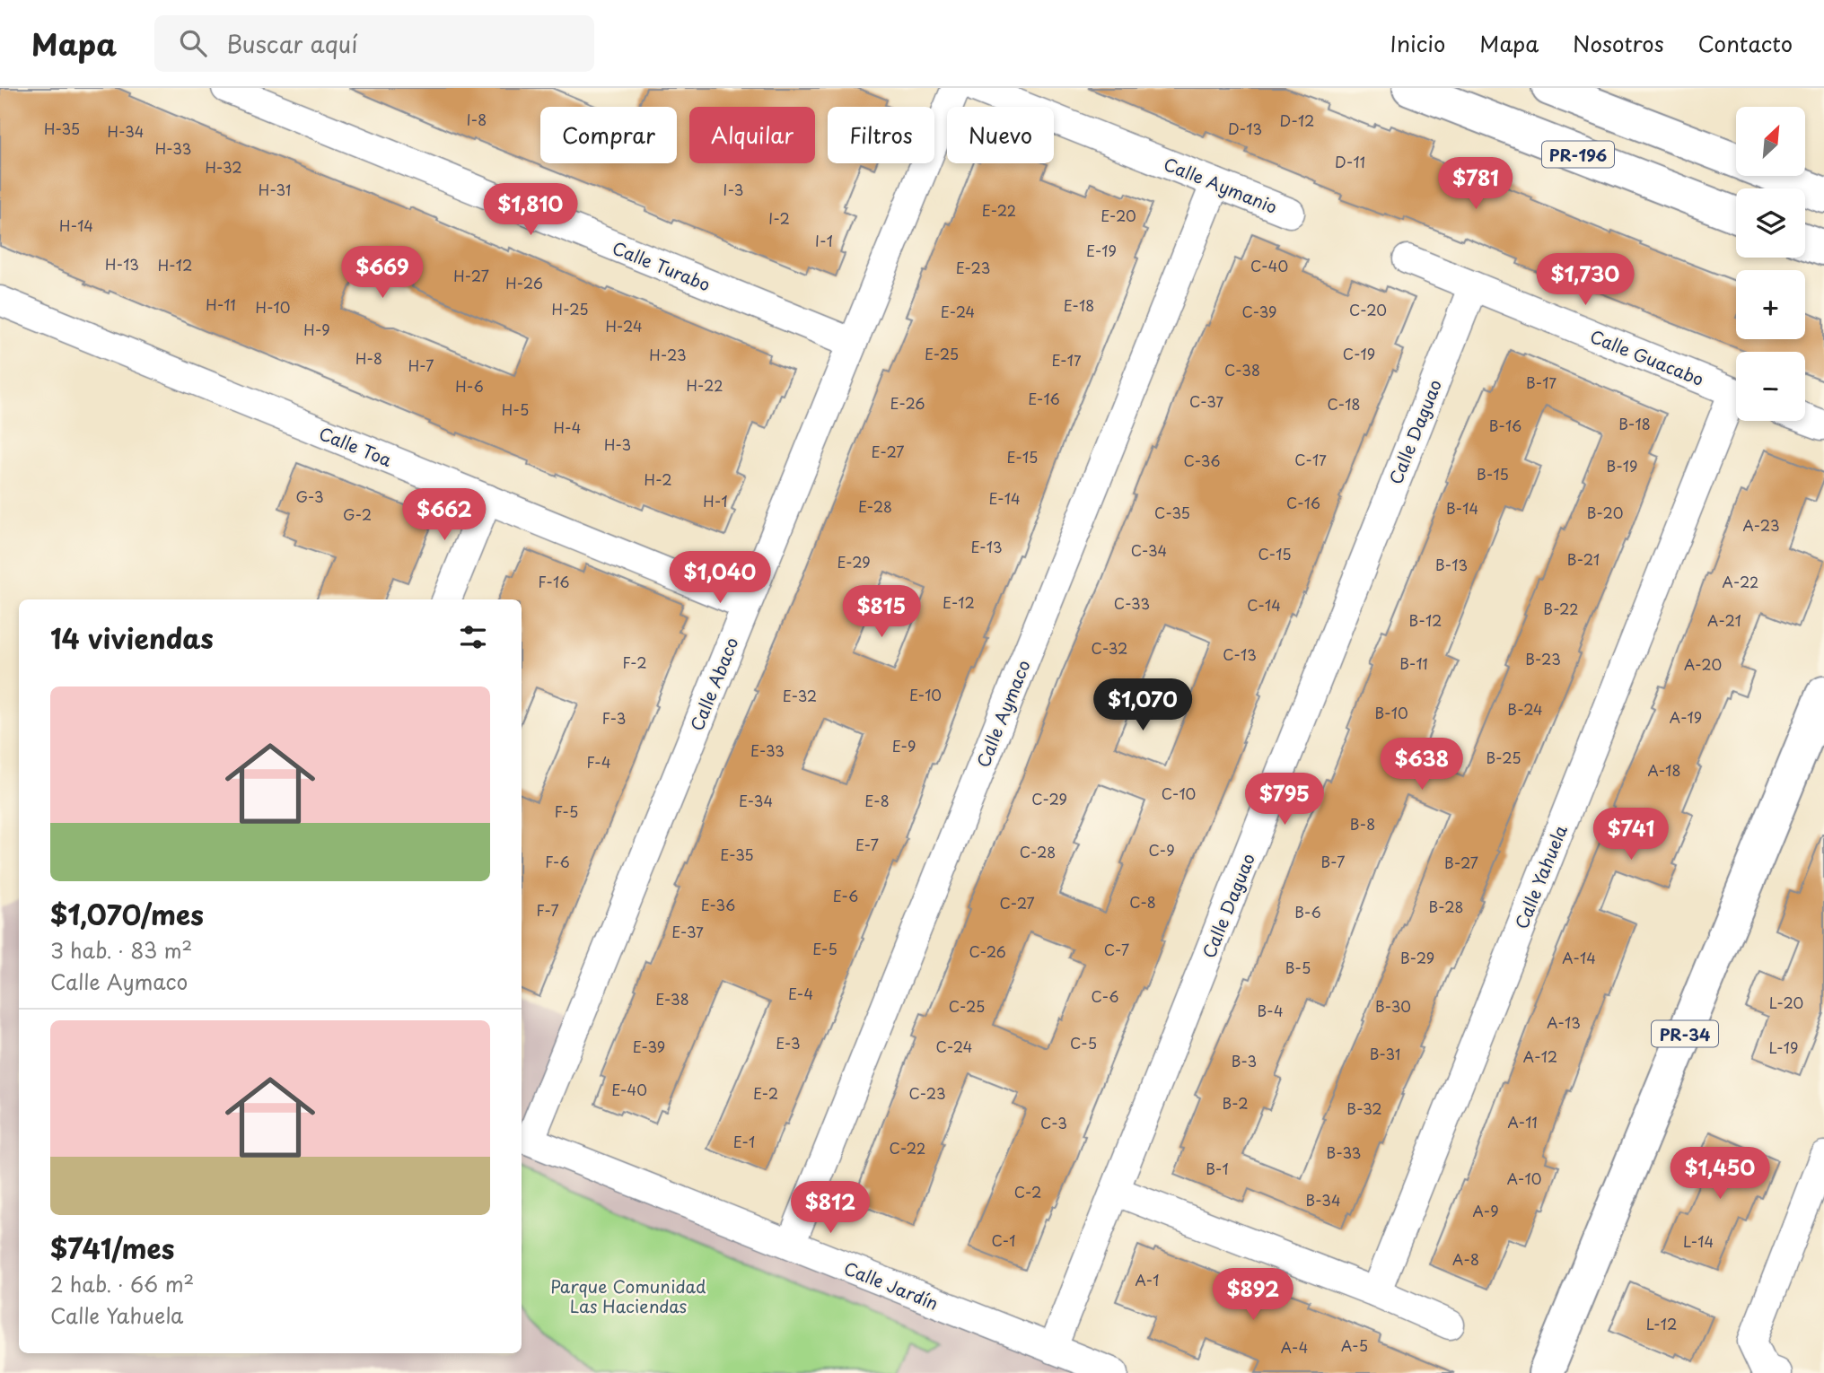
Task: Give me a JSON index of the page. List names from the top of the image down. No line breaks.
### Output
{"streets":{"main road":["PR-196","PR-34"],"street":["Calle Aymanio","Calle Turabo","Calle Guacabo","Calle Daguao","Calle Toa","Calle Abaco","Calle Aymaco","Calle Yahuela","Calle Jardín"]},"crossings":[["Calle Aymanio","Calle Aymaco"],["Calle Turabo","Calle Abaco"],["Calle Guacabo","Calle Daguao"],["Calle Daguao","Calle Jardín"],["Calle Toa","Calle Abaco"],["Calle Abaco","Calle Jardín"],["Calle Aymaco","Calle Jardín"]],"parks":["Parque Comunidad Las Haciendas"],"house_numbers":["I-8","D-12","H-35","D-13","H-34","H-33","D-11","H-32","H-31","I-3","E-22","E-20","I-2","H-14","I-1","E-19","H-13","H-12","C-40","E-23","H-27","H-26","H-11","E-18","H-10","H-25","C-20","E-24","C-39","H-24","H-9","E-25","C-19","H-23","H-8","E-17","H-7","C-38","B-17","H-22","H-6","E-16","C-37","E-26","C-18","H-5","B-18","B-16","H-4","H-3","E-27","E-15","C-17","C-36","B-19","B-15","H-2","G-3","E-14","H-1","C-16","E-28","B-14","C-35","B-20","G-2","A-23","E-13","C-34","C-15","B-21","E-29","B-13","F-16","A-22","E-12","C-33","C-14","B-22","B-12","A-21","C-32","C-13","B-23","F-2","B-11","A-20","E-10","E-32","B-24","B-10","A-19","F-3","E-9","E-33","B-25","F-4","A-18","C-10","C-29","E-34","E-8","F-5","B-8","E-7","C-9","C-28","E-35","F-6","B-7","B-27","E-6","C-8","C-27","E-36","B-28","F-7","B-6","E-37","E-5","C-7","C-26","B-29","A-14","B-5","E-4","C-6","E-38","L-20","C-25","B-30","B-4","A-13","E-3","C-5","E-39","C-24","L-19","B-31","A-12","B-3","E-40","E-2","C-23","B-2","B-32","A-11","C-3","E-1","C-22","B-33","B-1","A-10","C-2","B-34","A-9","C-1","L-14","A-8","A-1","L-12","A-5","A-4"],"north":"top right","page":{"header":"Mapa","search":"Buscar aquí","nav":["Inicio","Mapa","Nosotros","Contacto"],"map_buttons":["+","−"],"chip":["Comprar","Alquilar","Filtros","Nuevo"],"price":["$781","$1,810","$669","$1,730","$662","$1,040","$815","$1,070","$638","$795","$741","$1,450","$812","$892"],"heading":"14 viviendas","list":[{"name":"$1,070/mes","note":"3 hab. · 83 m² · Calle Aymaco"},{"name":"$741/mes","note":"2 hab. · 66 m² · Calle Yahuela"}]}}
